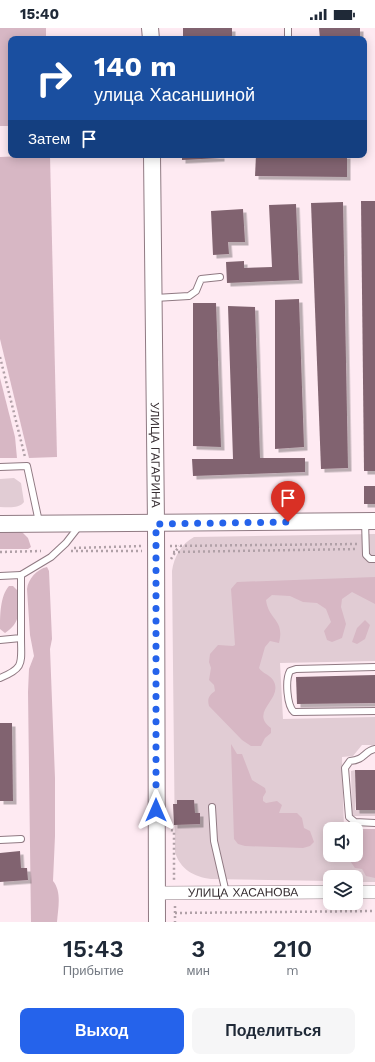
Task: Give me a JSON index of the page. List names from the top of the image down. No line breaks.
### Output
{"streets":{"street":["УЛИЦА ГАГАРИНА","УЛИЦА ХАСАНОВА"]},"crossings":[["УЛИЦА ГАГАРИНА","УЛИЦА ХАСАНОВА"]],"page":{"status":"15:40","turn":["140 m","улица Хасаншиной"],"then":"Затем","eta":["15:43","Прибытие","3","мин","210","m"],"buttons":["Выход","Поделиться"]}}
